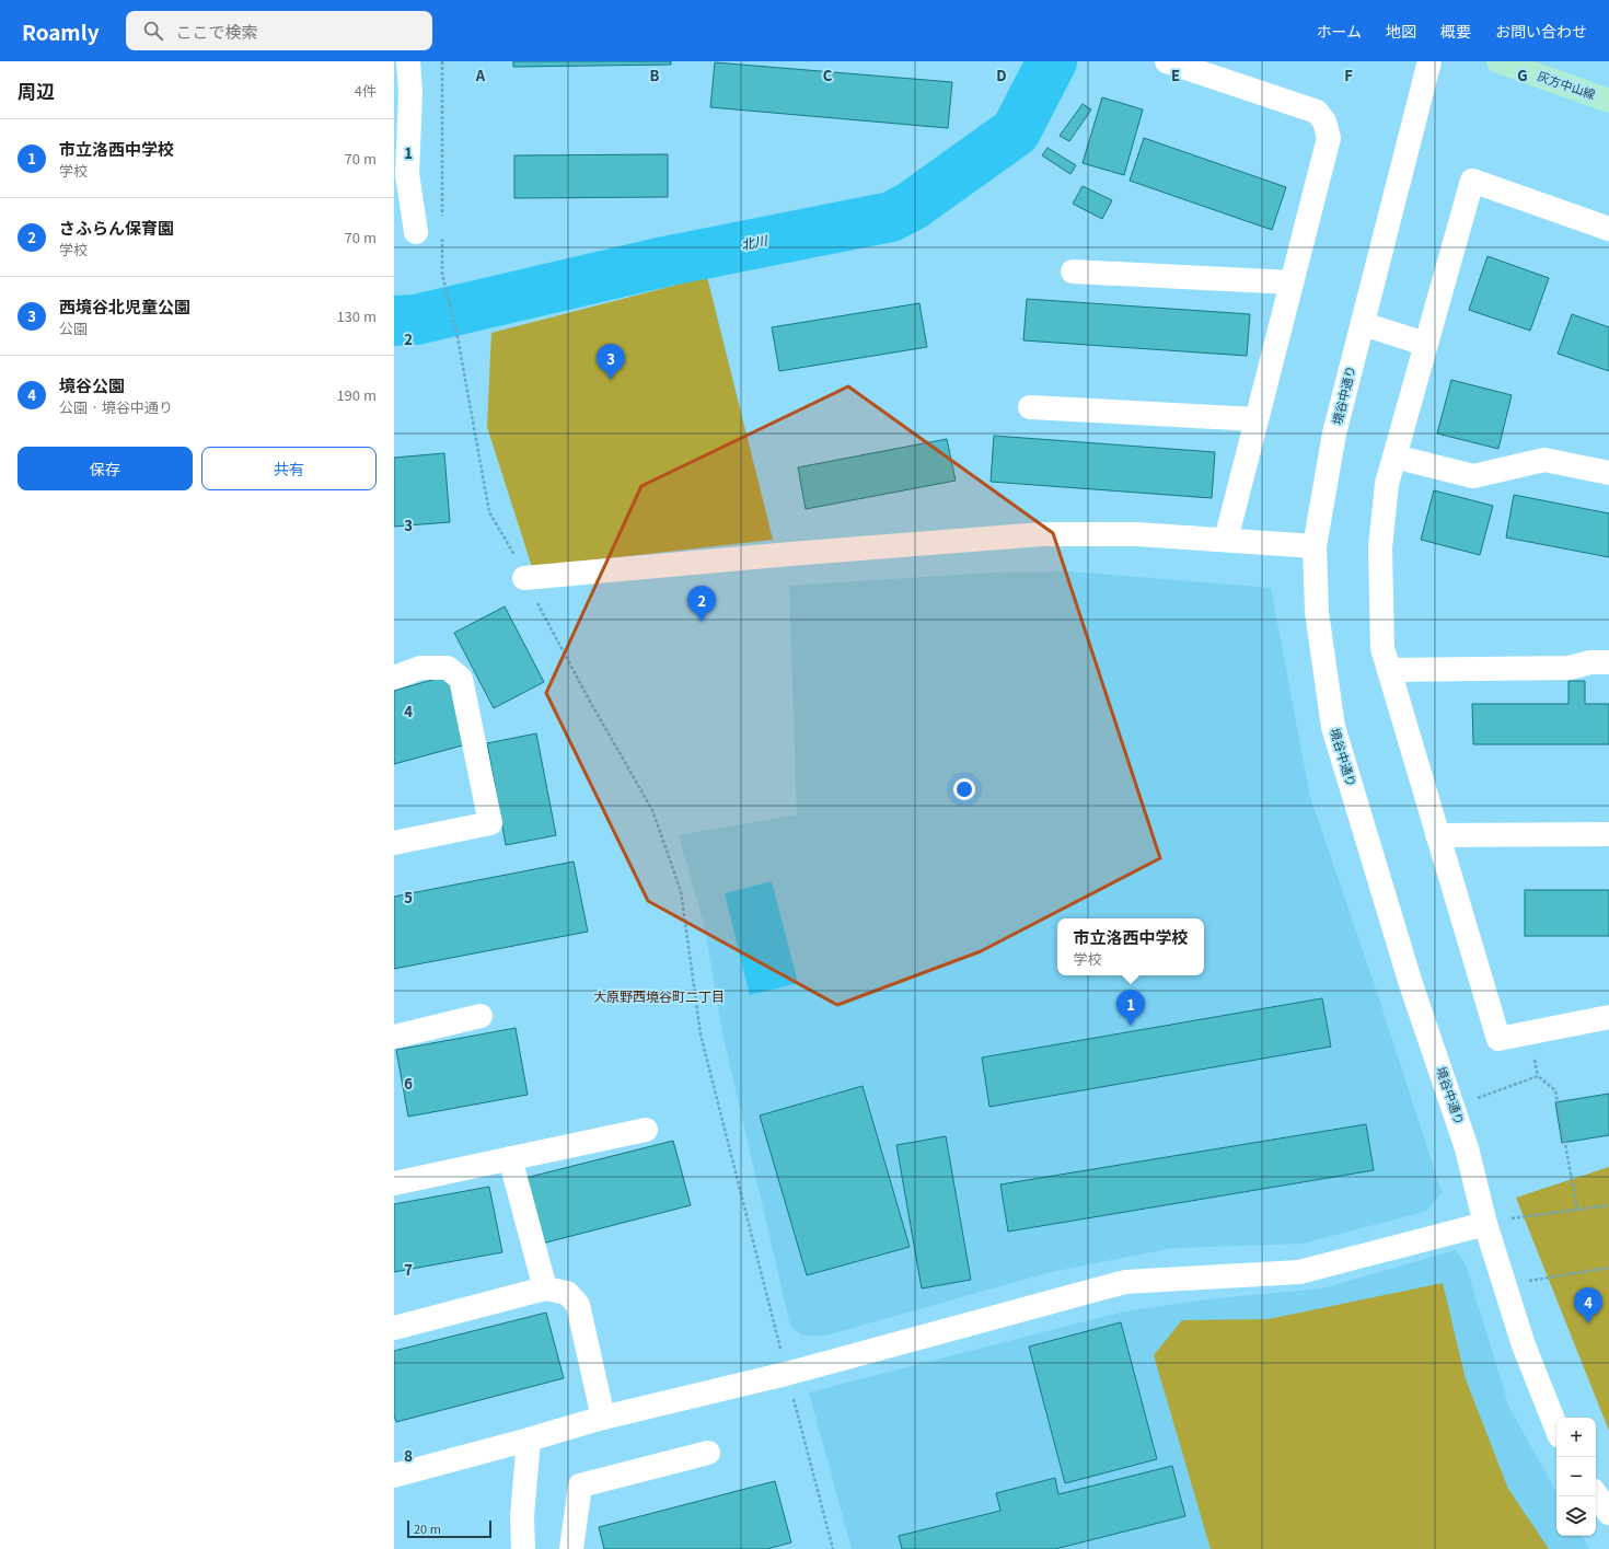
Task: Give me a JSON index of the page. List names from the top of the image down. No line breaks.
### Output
{"streets":{"main road":["灰方中山線"],"street":["境谷中通り"]},"districts":["大原野西境谷町二丁目"],"water":["北川"],"scale_bar":"20 m","page":{"header":"Roamly","search":"ここで検索","nav":["ホーム","地図","概要","お問い合わせ"],"heading":["周辺","4件"],"list":[{"mark":"1","name":"市立洛西中学校","note":"学校","value":"70 m"},{"mark":"2","name":"さふらん保育園","note":"学校","value":"70 m"},{"mark":"3","name":"西境谷北児童公園","note":"公園","value":"130 m"},{"mark":"4","name":"境谷公園","note":"公園 · 境谷中通り","value":"190 m"}],"pins":["3","2","1","4"],"buttons":["保存","共有"],"popup":["市立洛西中学校","学校"],"map_buttons":["+","−"],"scale":"20 m"},"grid":{"columns":["A","B","C","D","E","F","G"],"rows":["1","2","3","4","5","6","7","8"]}}
